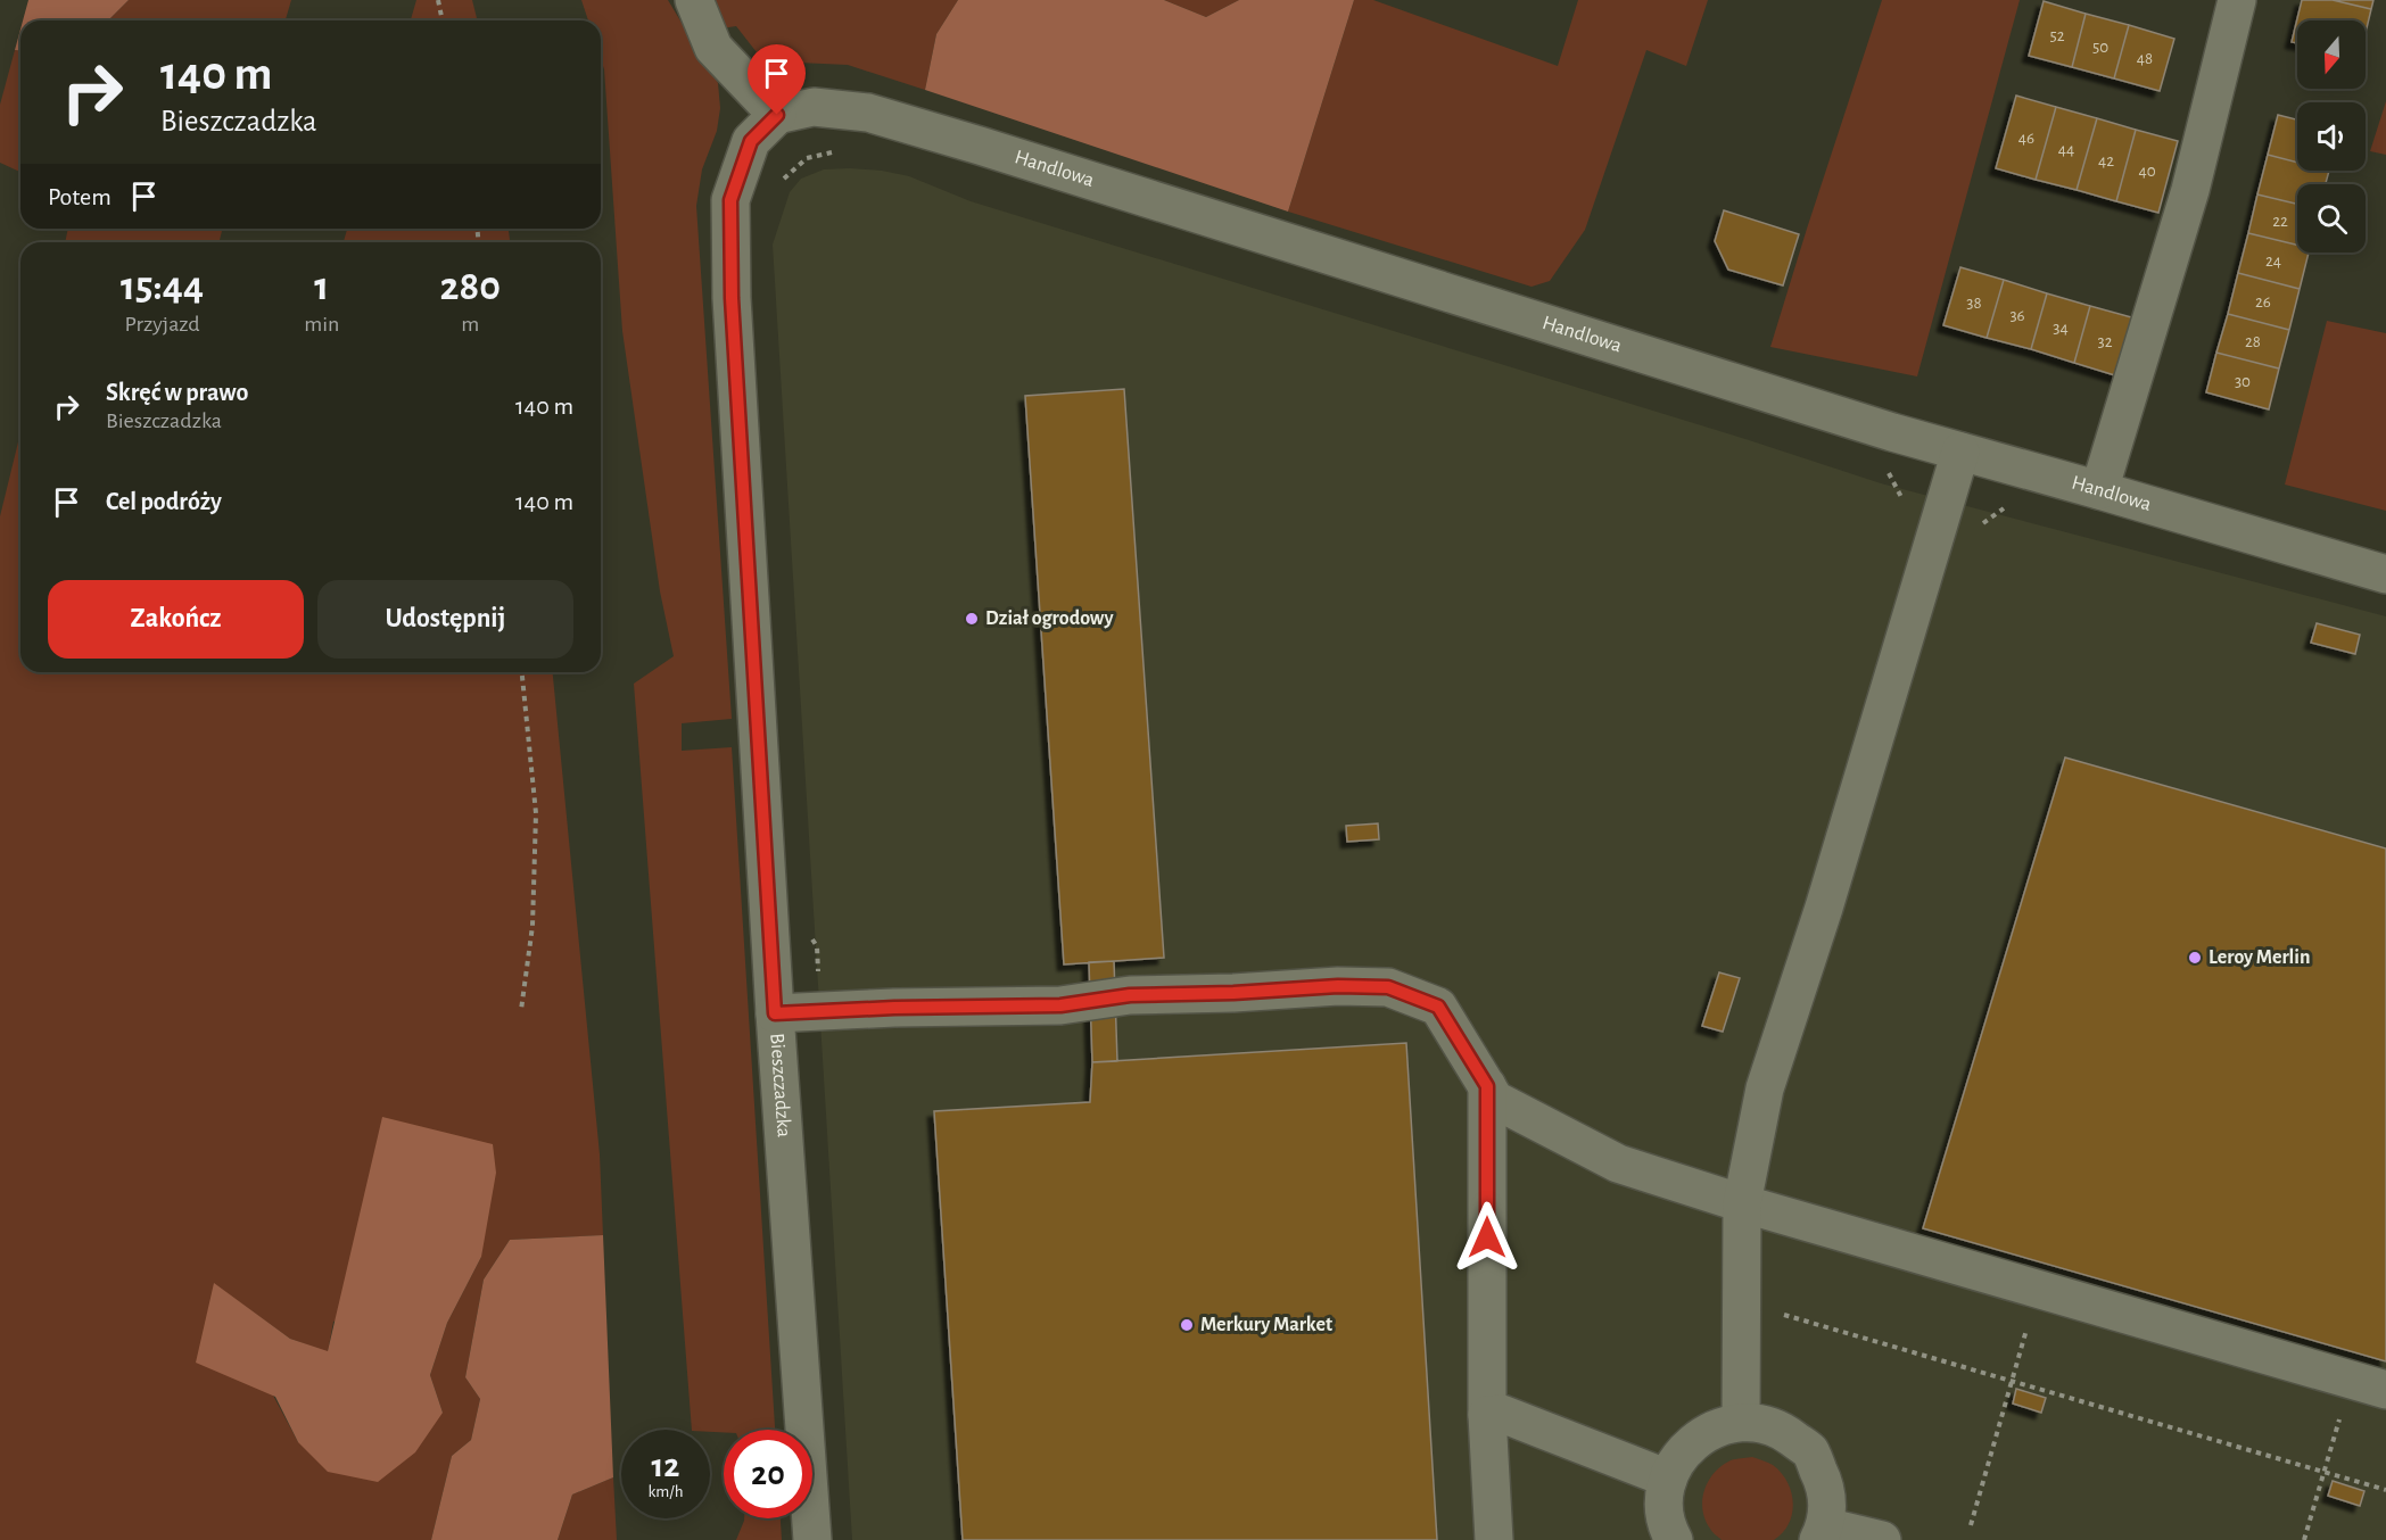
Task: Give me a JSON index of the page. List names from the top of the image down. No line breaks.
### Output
{"streets":{"street":["Handlowa","Bieszczadzka"]},"crossings":[["Handlowa","Bieszczadzka"]],"places":["Dział ogrodowy","Leroy Merlin","Merkury Market"],"house_numbers":["52","50","48","46","44","42","40","22","24","26","38","36","34","32","28","30"],"north":"bottom","page":{"turn":["140 m","Bieszczadzka"],"then":"Potem","eta":["15:44","Przyjazd","1","min","280","m"],"list":[{"name":"Skręć w prawo","note":"Bieszczadzka","value":"140 m"},{"name":"Cel podróży","value":"140 m"}],"buttons":["Zakończ","Udostępnij"],"speed":"12 km/h","limit":"20"}}
